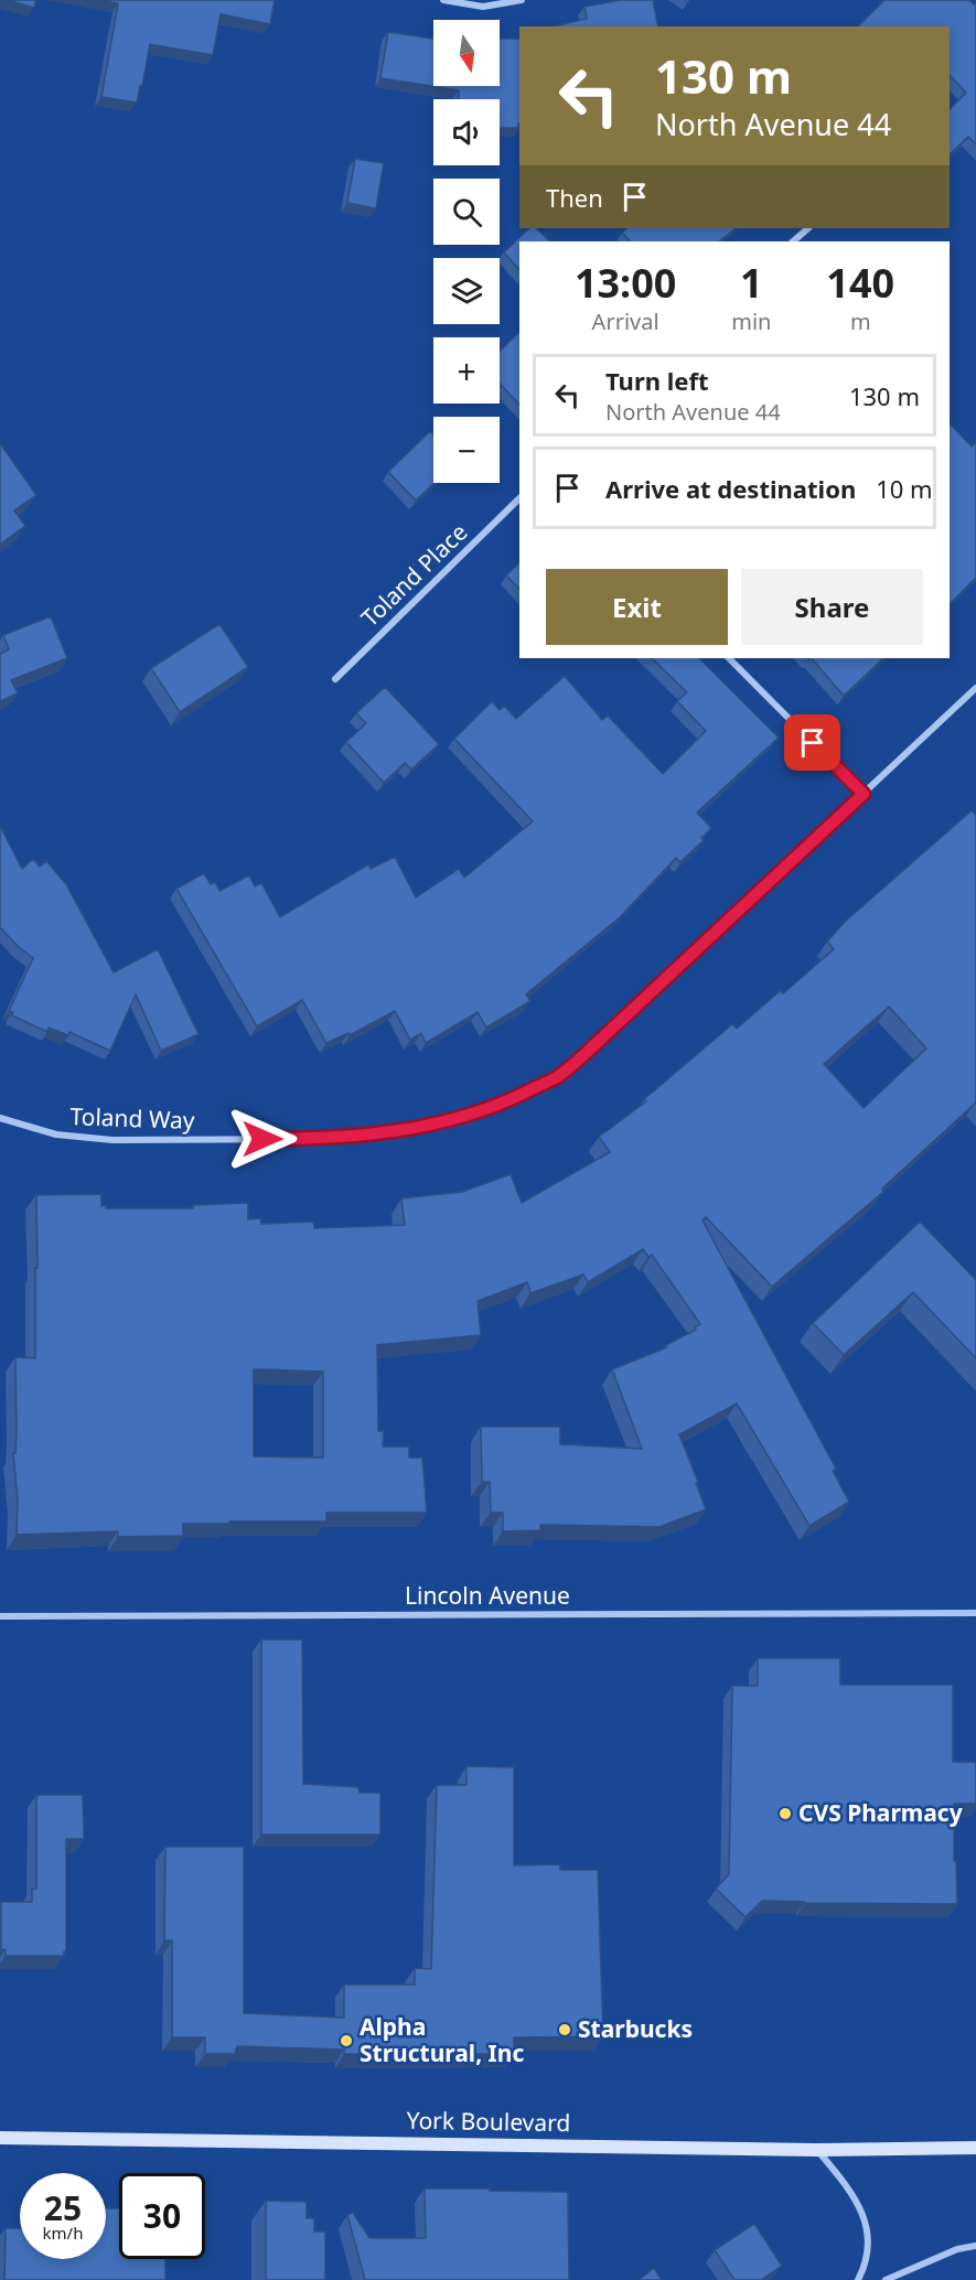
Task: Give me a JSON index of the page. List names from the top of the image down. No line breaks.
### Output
{"streets":{"main road":["York Boulevard"],"street":["Toland Place","Toland Way","Lincoln Avenue"]},"places":["CVS Pharmacy","Starbucks","Alpha Structural, Inc"],"north":"bottom","page":{"map_buttons":["+","−"],"turn":["130 m","North Avenue 44"],"then":"Then","eta":["13:00","Arrival","1","min","140","m"],"list":[{"name":"Turn left","note":"North Avenue 44","value":"130 m"},{"name":"Arrive at destination","value":"10 m"}],"buttons":["Exit","Share"],"speed":"25 km/h","limit":"30"}}
